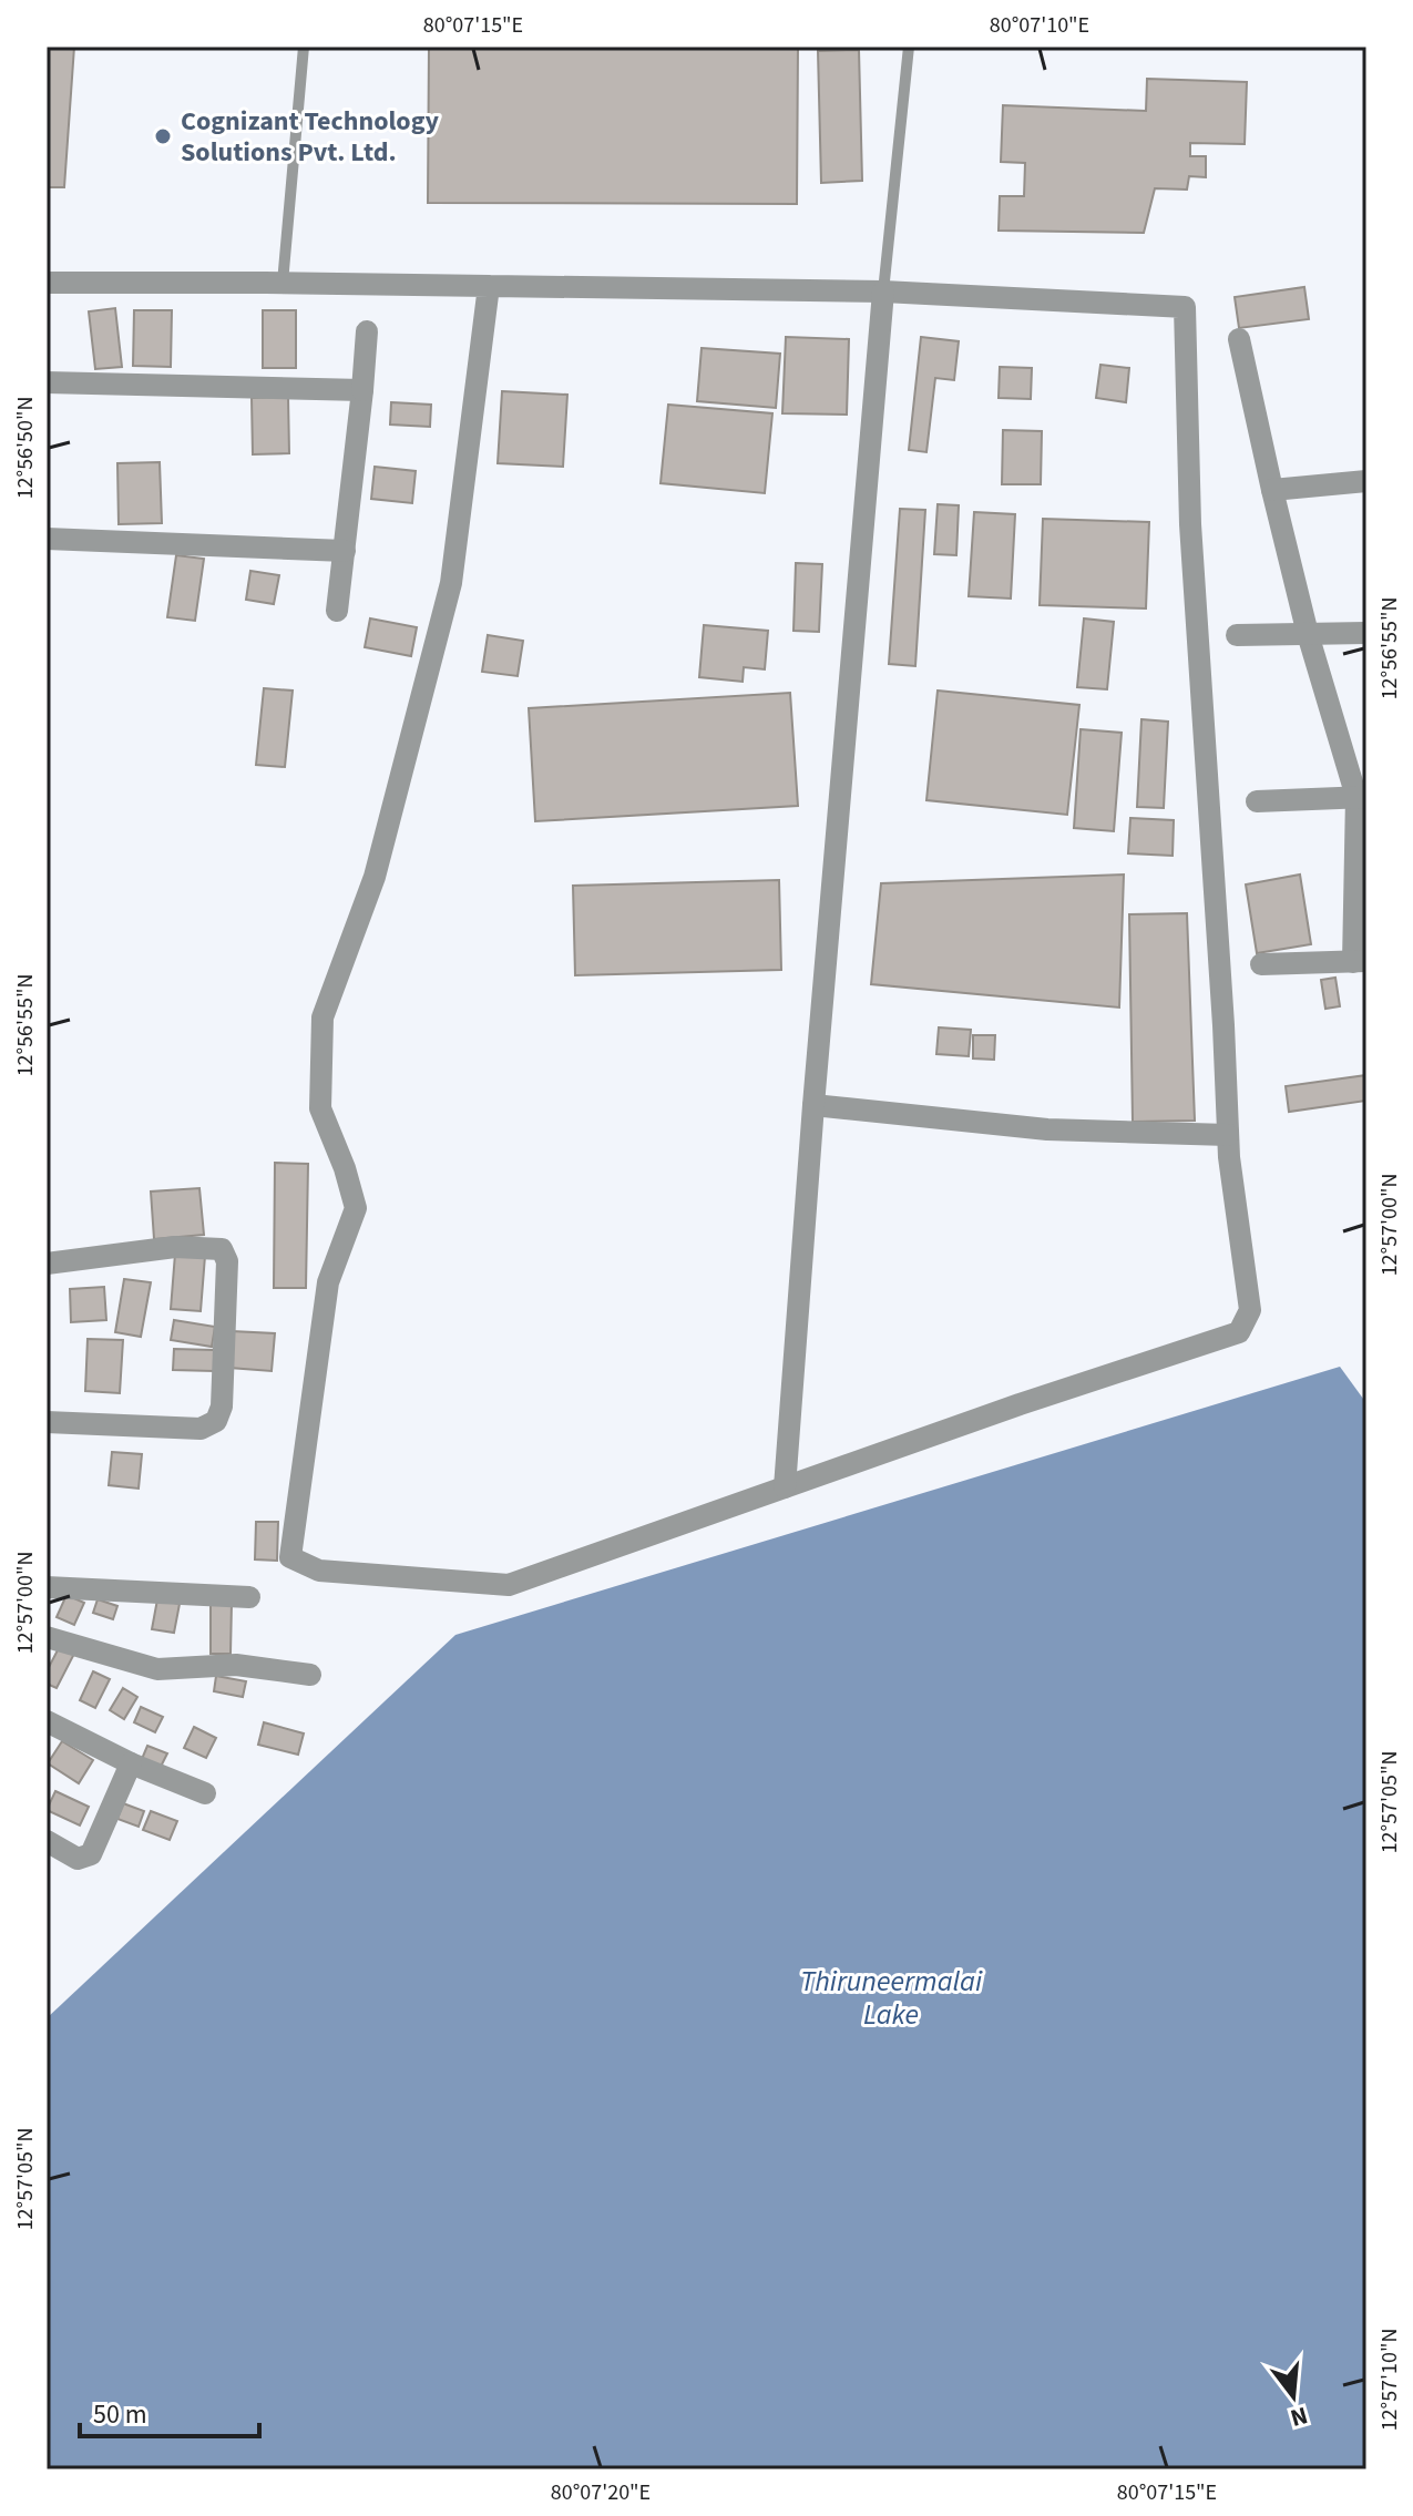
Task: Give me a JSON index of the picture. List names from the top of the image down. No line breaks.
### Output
{"water":["Thiruneermalai Lake"],"places":["Cognizant Technology Solutions Pvt. Ltd."],"scale_bar":"50 m","north":"bottom","coordinates":["80°07'15\"E","80°07'10\"E","12°56'50\"N","12°56'55\"N","12°57'00\"N","12°57'05\"N","12°57'10\"N","80°07'20\"E"]}
